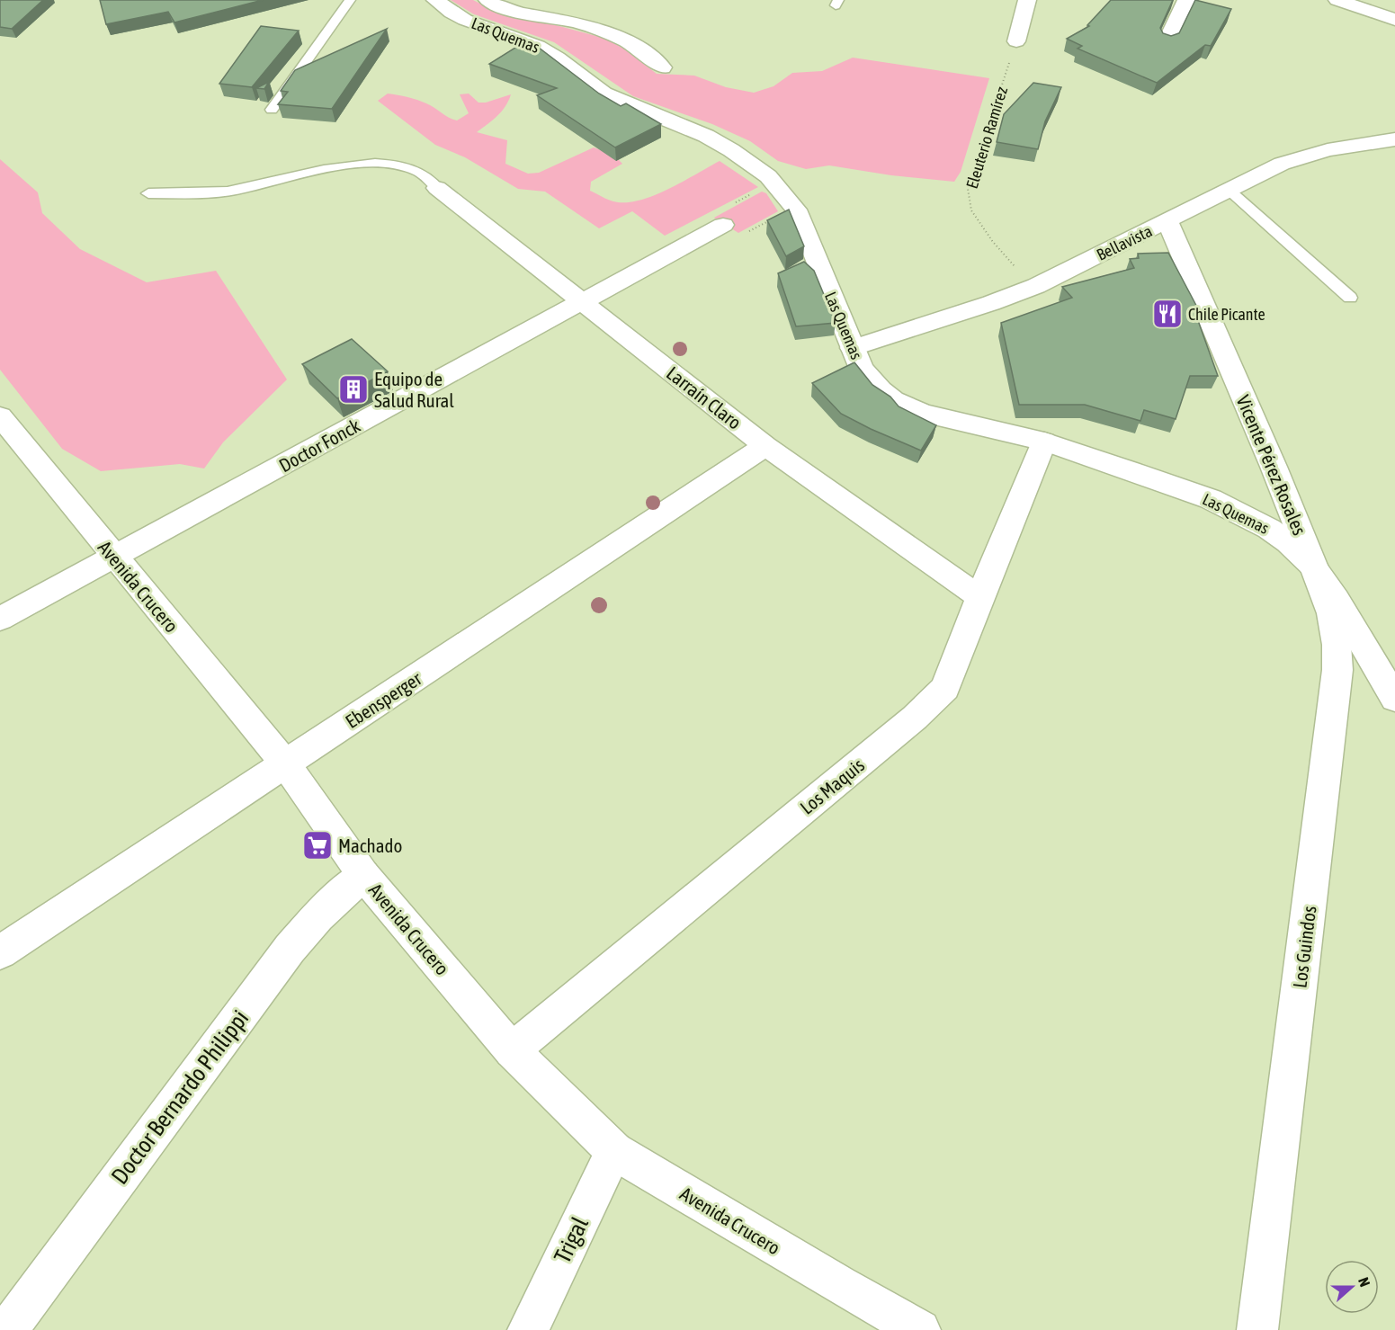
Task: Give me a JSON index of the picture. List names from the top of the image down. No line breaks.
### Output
{"streets":{"street":["Las Quemas","Bellavista","Larraín Claro","Doctor Fonck","Vicente Pérez Rosales","Avenida Crucero","Ebensperger","Los Maquis","Los Guindos","Doctor Bernardo Philippi","Trigal"],"path":["Eleuterio Ramírez"]},"crossings":[["Las Quemas","Bellavista"],["Las Quemas","Vicente Pérez Rosales"],["Las Quemas","Los Maquis"],["Las Quemas","Los Guindos"],["Eleuterio Ramírez","Bellavista"],["Bellavista","Vicente Pérez Rosales"],["Larraín Claro","Doctor Fonck"],["Larraín Claro","Ebensperger"],["Larraín Claro","Los Maquis"],["Doctor Fonck","Avenida Crucero"],["Vicente Pérez Rosales","Los Guindos"],["Avenida Crucero","Ebensperger"],["Avenida Crucero","Los Maquis"],["Avenida Crucero","Doctor Bernardo Philippi"],["Avenida Crucero","Trigal"]],"places":{"restaurant":["Chile Picante"],"building":["Equipo de Salud Rural"],"supermarket":["Machado"]},"north":"right"}
